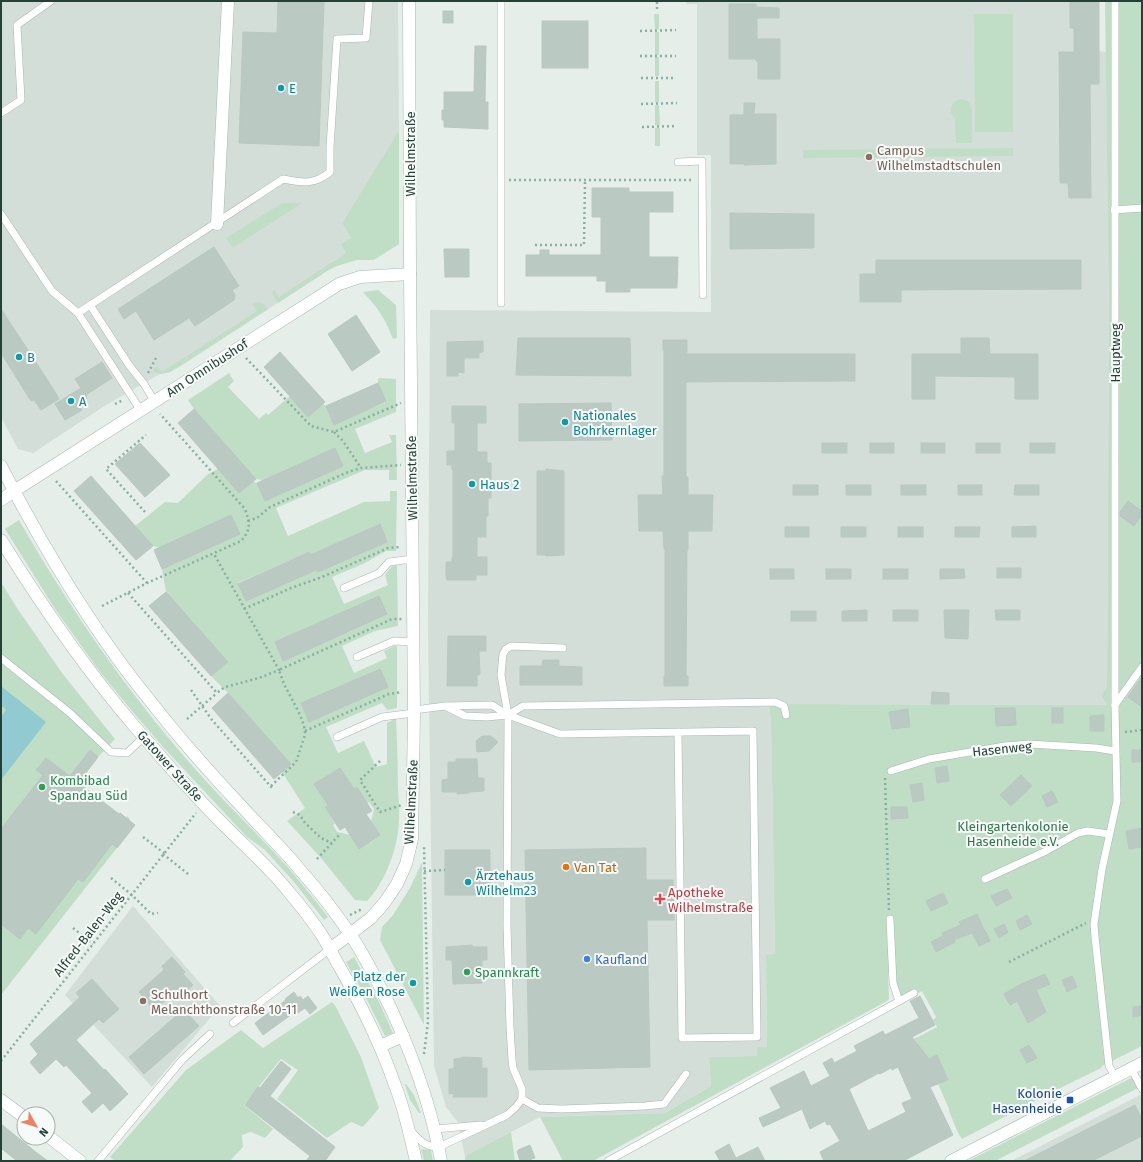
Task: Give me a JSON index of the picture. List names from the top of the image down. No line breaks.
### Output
{"streets":{"street":["Wilhelmstraße","Am Omnibushof","Gatower Straße"],"lane":["Hauptweg","Hasenweg"],"path":["Alfred-Balen-Weg"]},"crossings":[["Wilhelmstraße","Am Omnibushof"],["Wilhelmstraße","Gatower Straße"],["Hauptweg","Hasenweg"],["Am Omnibushof","Gatower Straße"]],"parks":["Kleingartenkolonie Hasenheide e.V."],"places":{"other":["E","Campus Wilhelmstadtschulen","B","A","Nationales Bohrkernlager","Haus 2","Kombibad Spandau Süd","Van Tat","Ärztehaus Wilhelm23","Kaufland","Spannkraft","Platz der Weißen Rose","Schulhort Melanchthonstraße 10-11"],"health":["Apotheke Wilhelmstraße"],"transit":["Kolonie Hasenheide"]},"north":"bottom right"}
